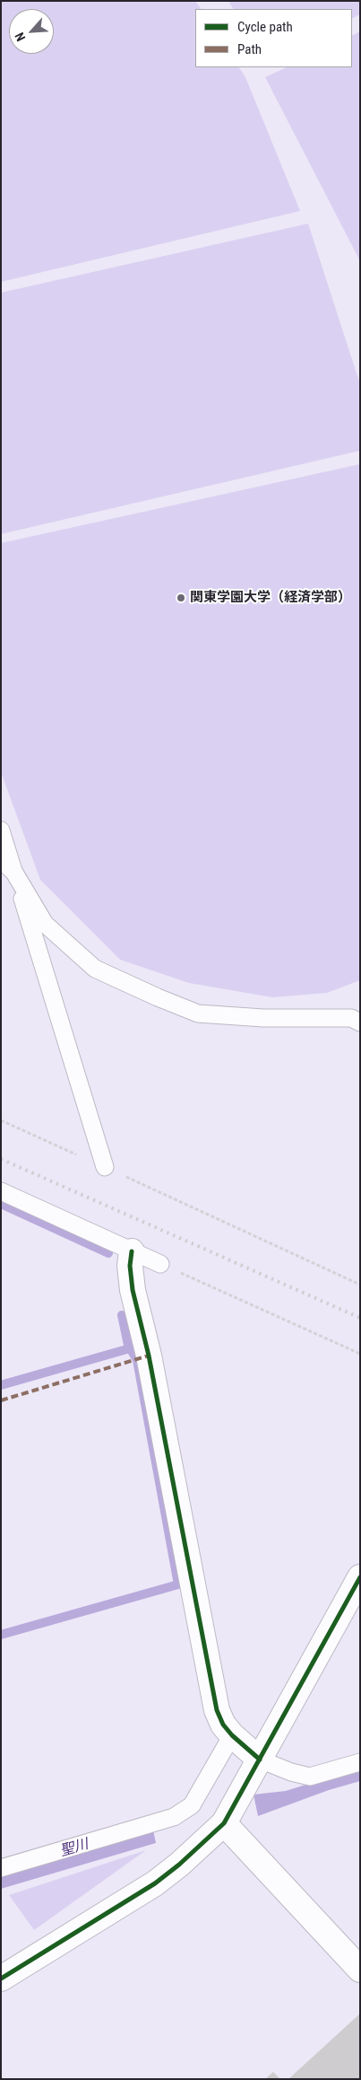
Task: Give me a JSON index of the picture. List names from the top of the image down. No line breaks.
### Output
{"water":["聖川"],"places":["関東学園大学（経済学部）"],"legend":["Cycle path","Path"],"north":"bottom left"}
